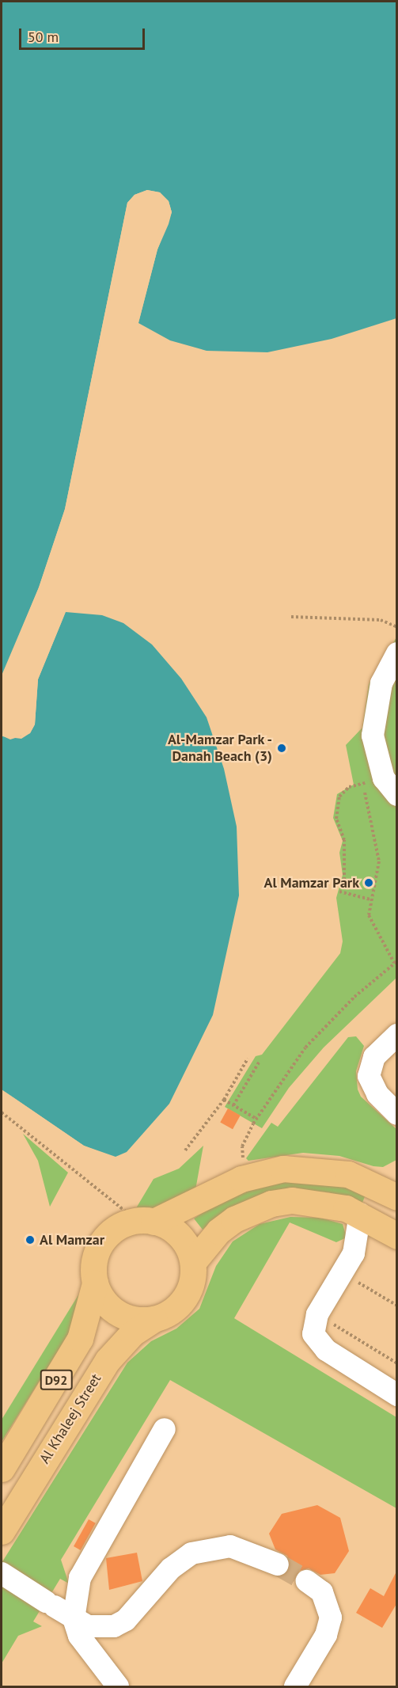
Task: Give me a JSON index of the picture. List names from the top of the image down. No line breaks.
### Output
{"streets":{"main road":["D92","Al Khaleej Street"]},"crossings":[["D92","Al Khaleej Street"]],"places":["Al-Mamzar Park - Danah Beach (3)","Al Mamzar Park","Al Mamzar"],"scale_bar":"50 m"}
